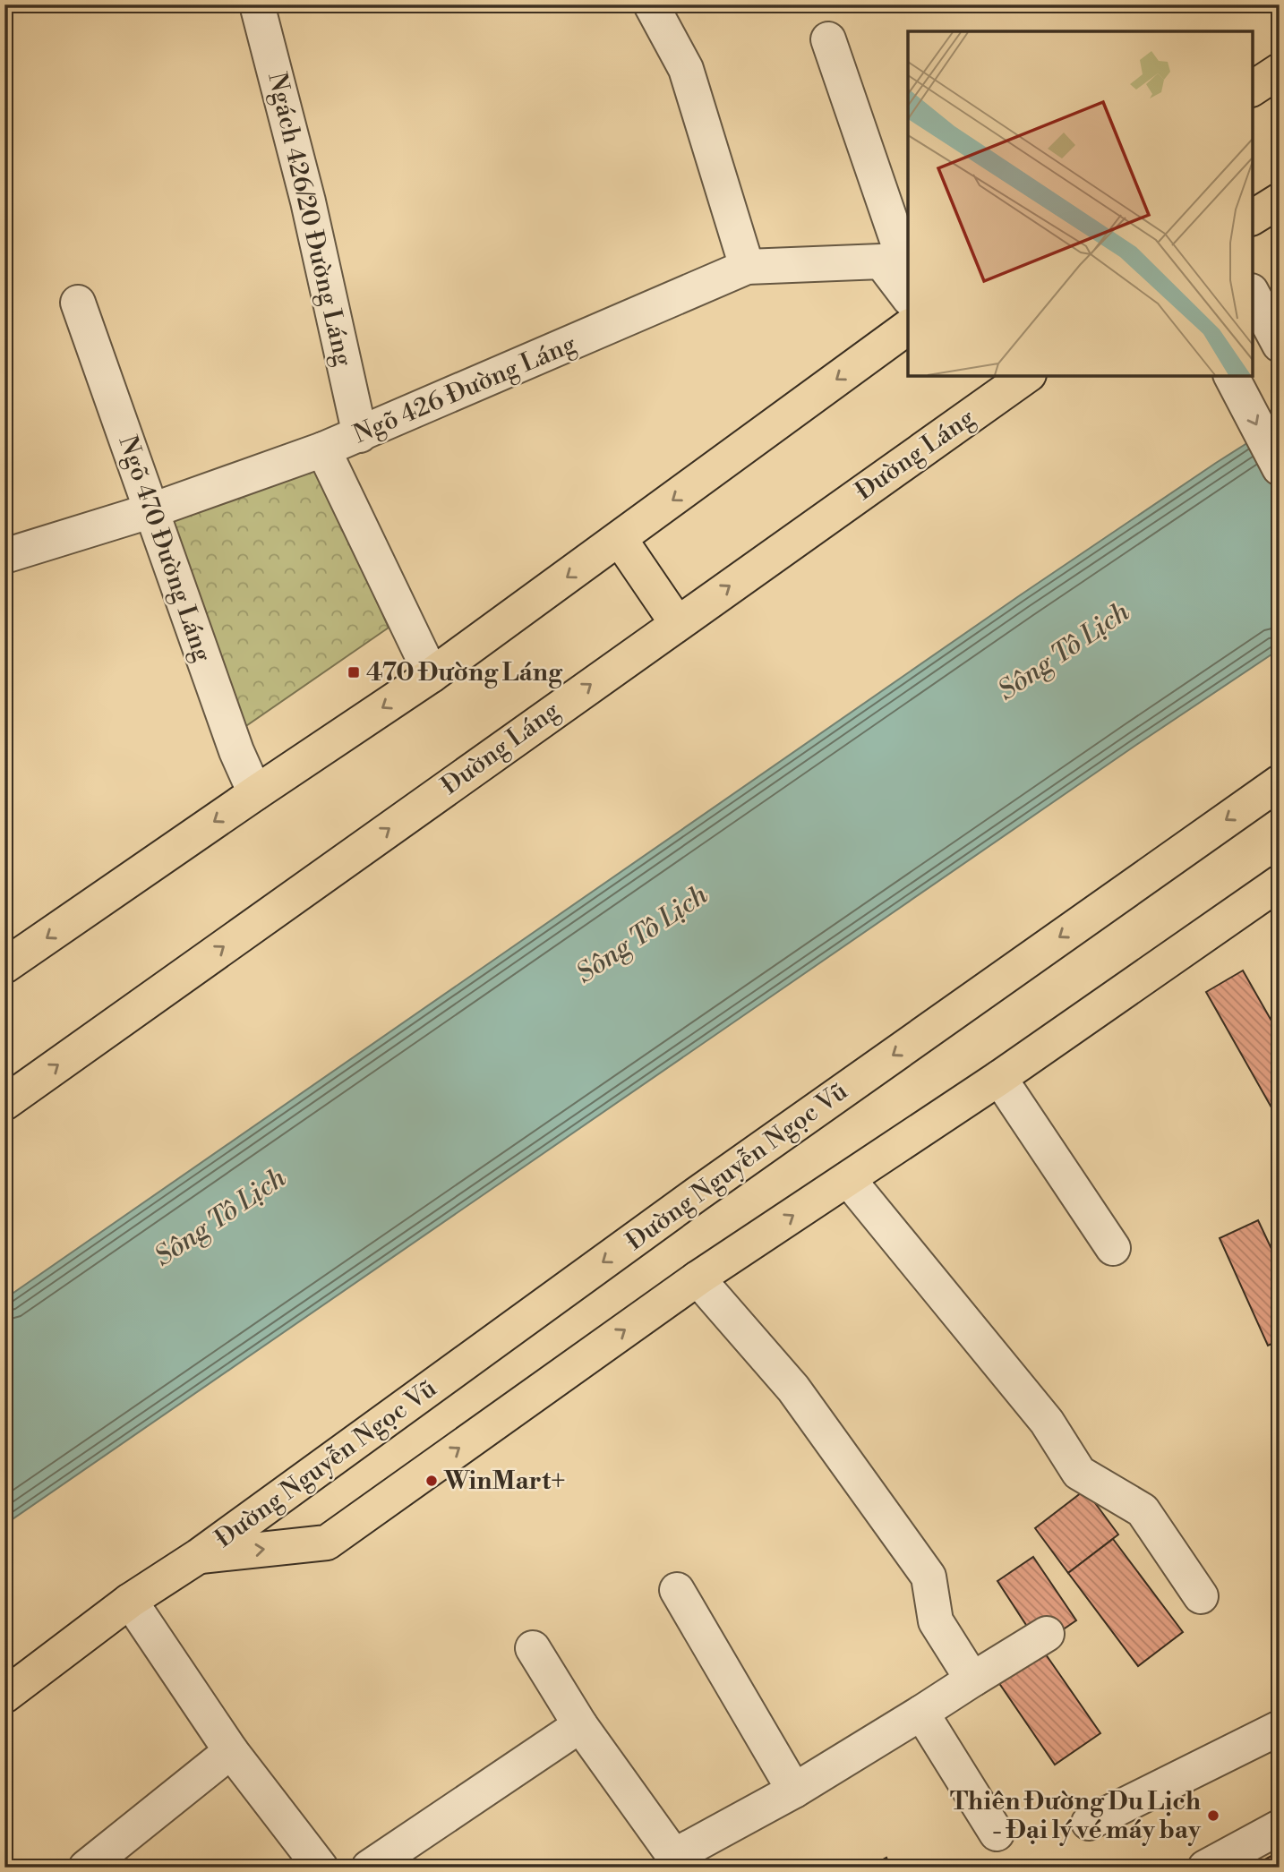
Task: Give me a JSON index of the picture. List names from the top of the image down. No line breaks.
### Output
{"streets":{"main road":["Đường Láng","Đường Nguyễn Ngọc Vũ"],"street":["Ngách 426/20 Đường Láng","Ngõ 426 Đường Láng","Ngõ 470 Đường Láng"]},"crossings":[["Ngách 426/20 Đường Láng","Ngõ 426 Đường Láng"],["Ngõ 426 Đường Láng","Ngõ 470 Đường Láng"]],"water":["Sông Tô Lịch"],"places":{"transit":["470 Đường Láng"],"other":["WinMart+","Thiên Đường Du Lịch - Đại lý vé máy bay"]}}
